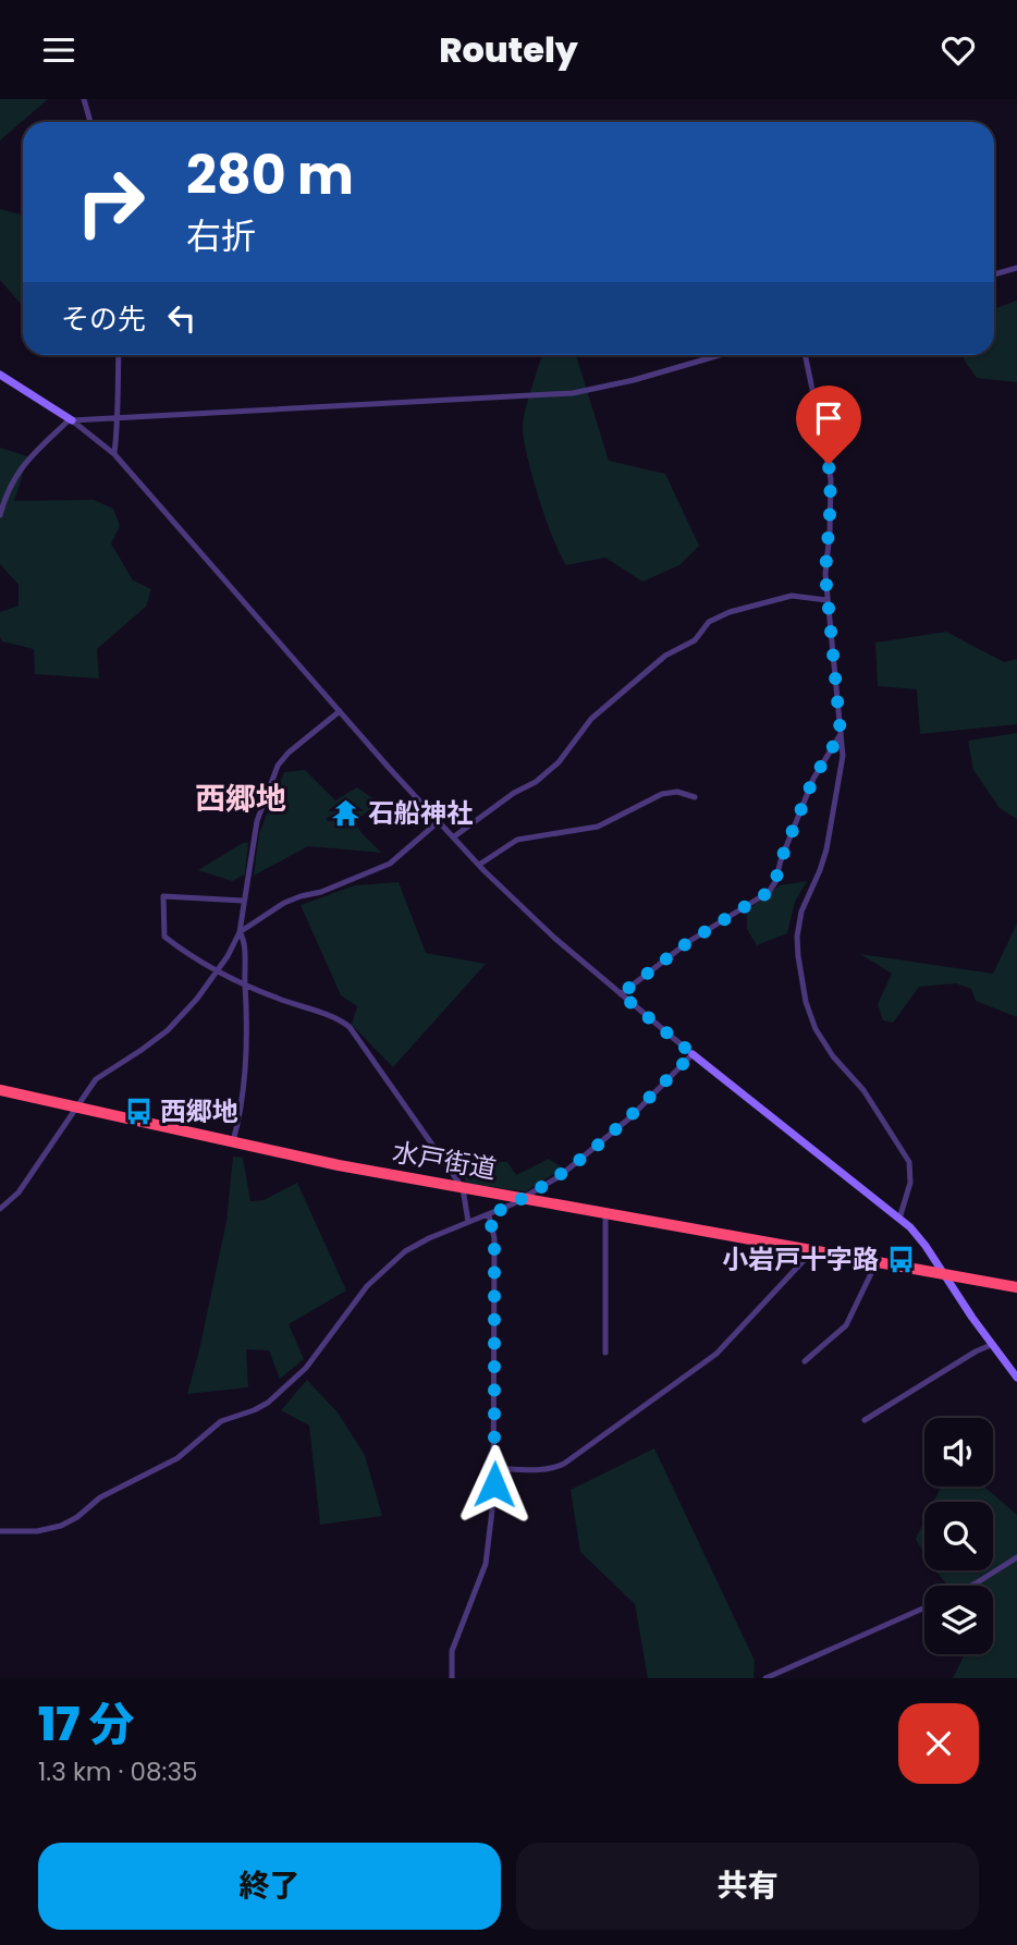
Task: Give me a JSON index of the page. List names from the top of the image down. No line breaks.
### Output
{"streets":{"highway":["水戸街道"]},"districts":["西郷地"],"places":{"temple":["石船神社"],"bus stop":["西郷地","小岩戸十字路"]},"page":{"header":"Routely","turn":["280 m","右折"],"then":"その先","heading":["17 分","1.3 km · 08:35"],"buttons":["終了","共有"]}}
